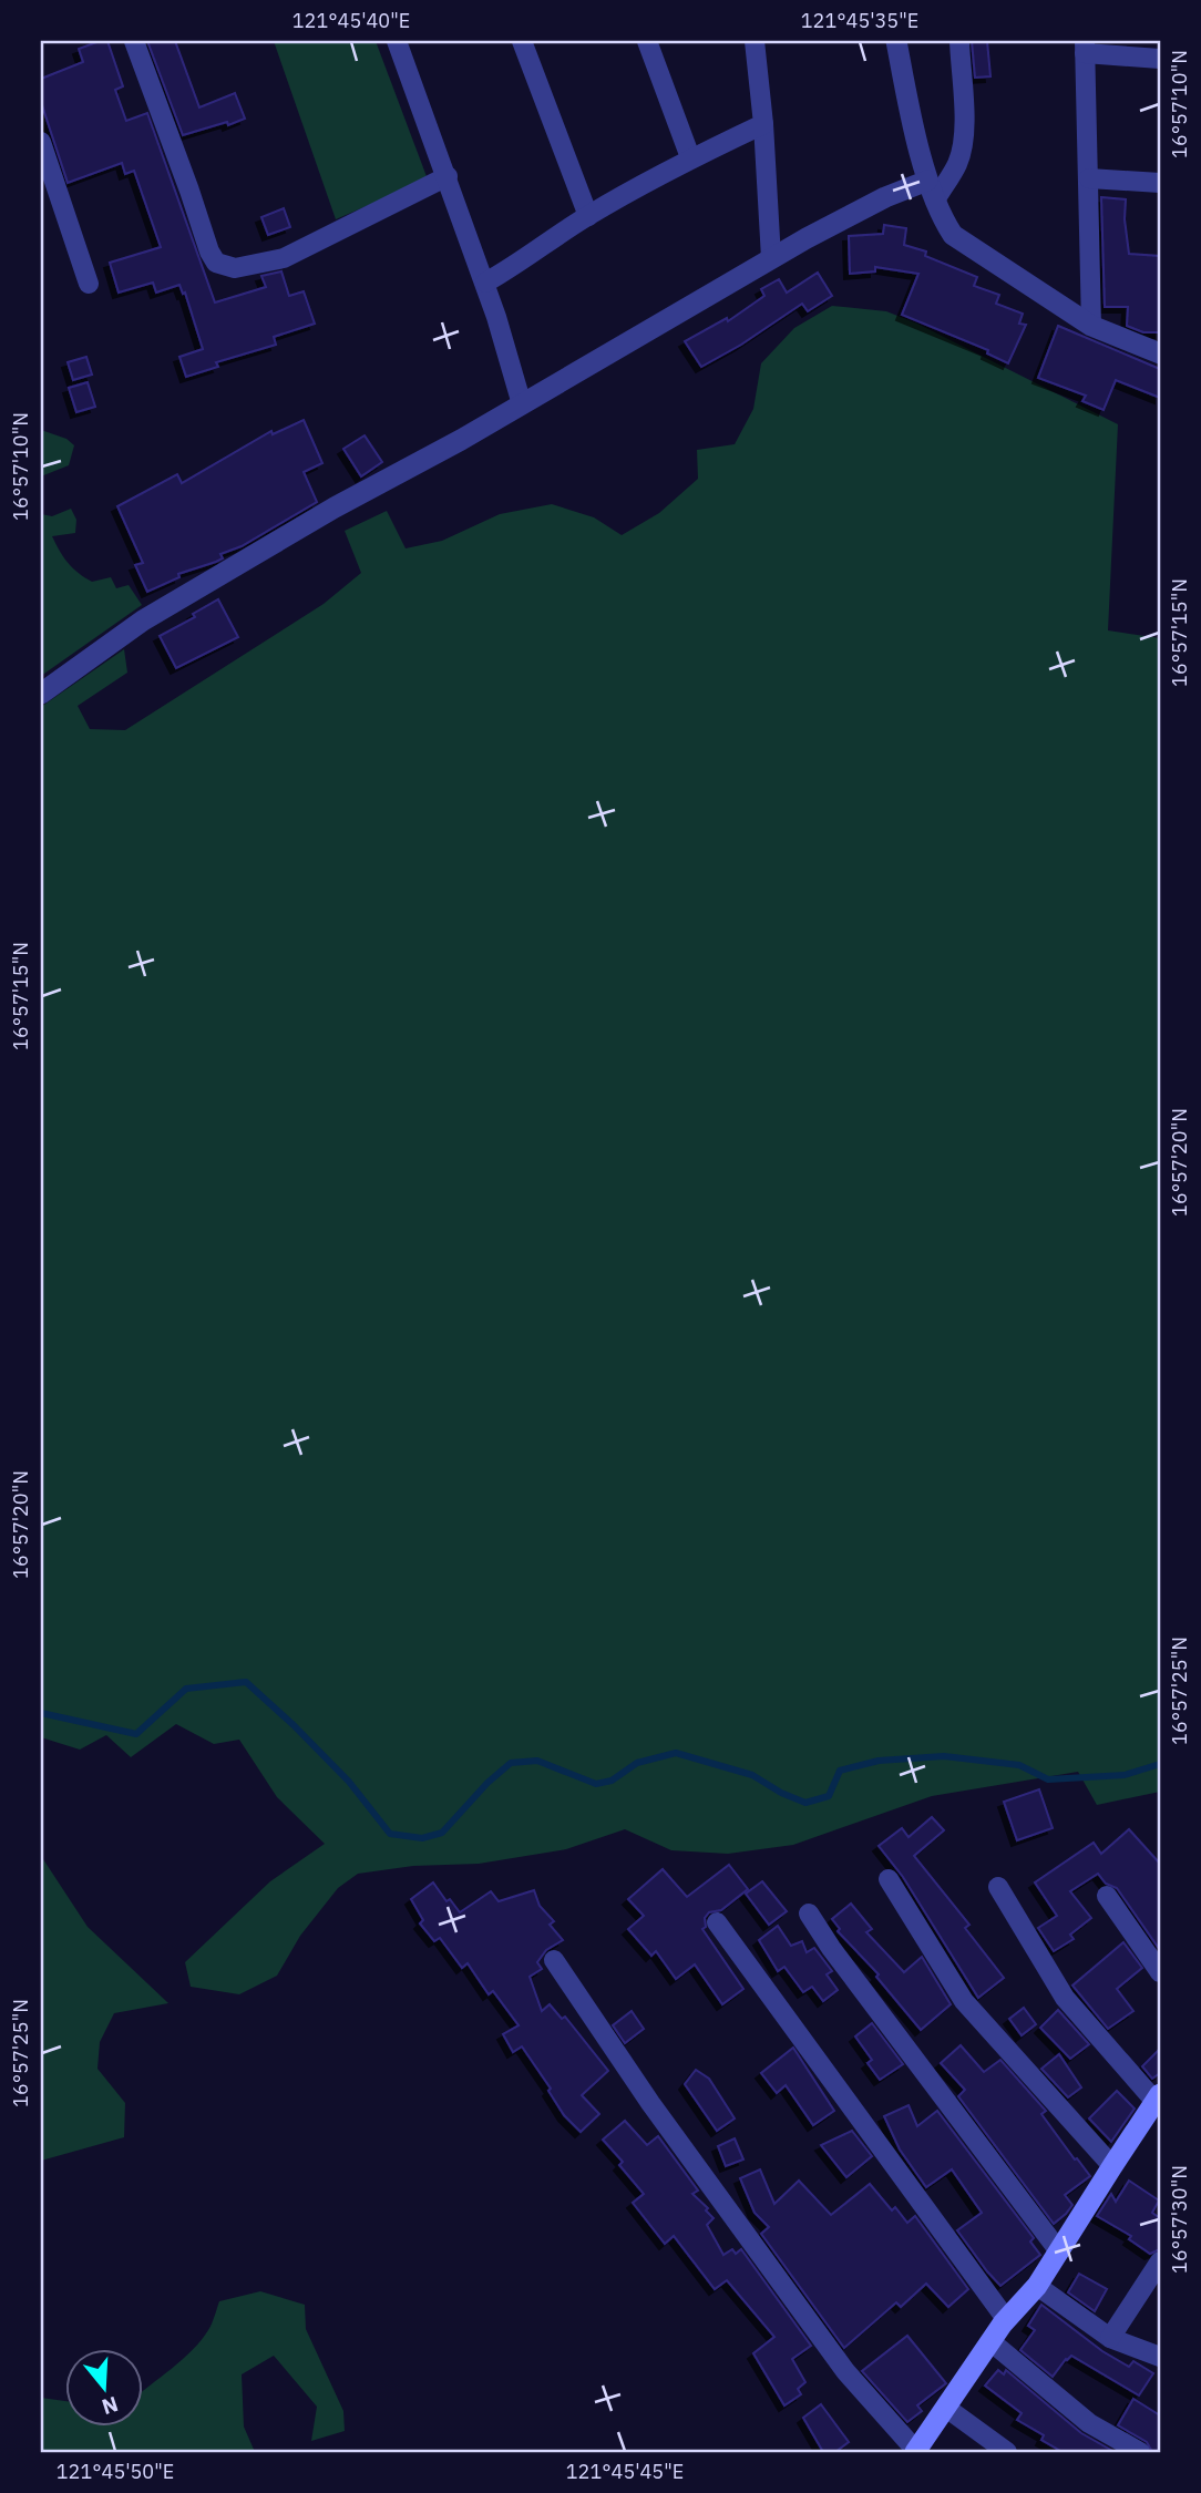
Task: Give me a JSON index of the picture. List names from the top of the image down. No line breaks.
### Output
{"north":"bottom","coordinates":["121°45'40\"E","121°45'35\"E","16°57'10\"N","16°57'15\"N","16°57'20\"N","16°57'25\"N","16°57'30\"N","121°45'50\"E","121°45'45\"E"]}
